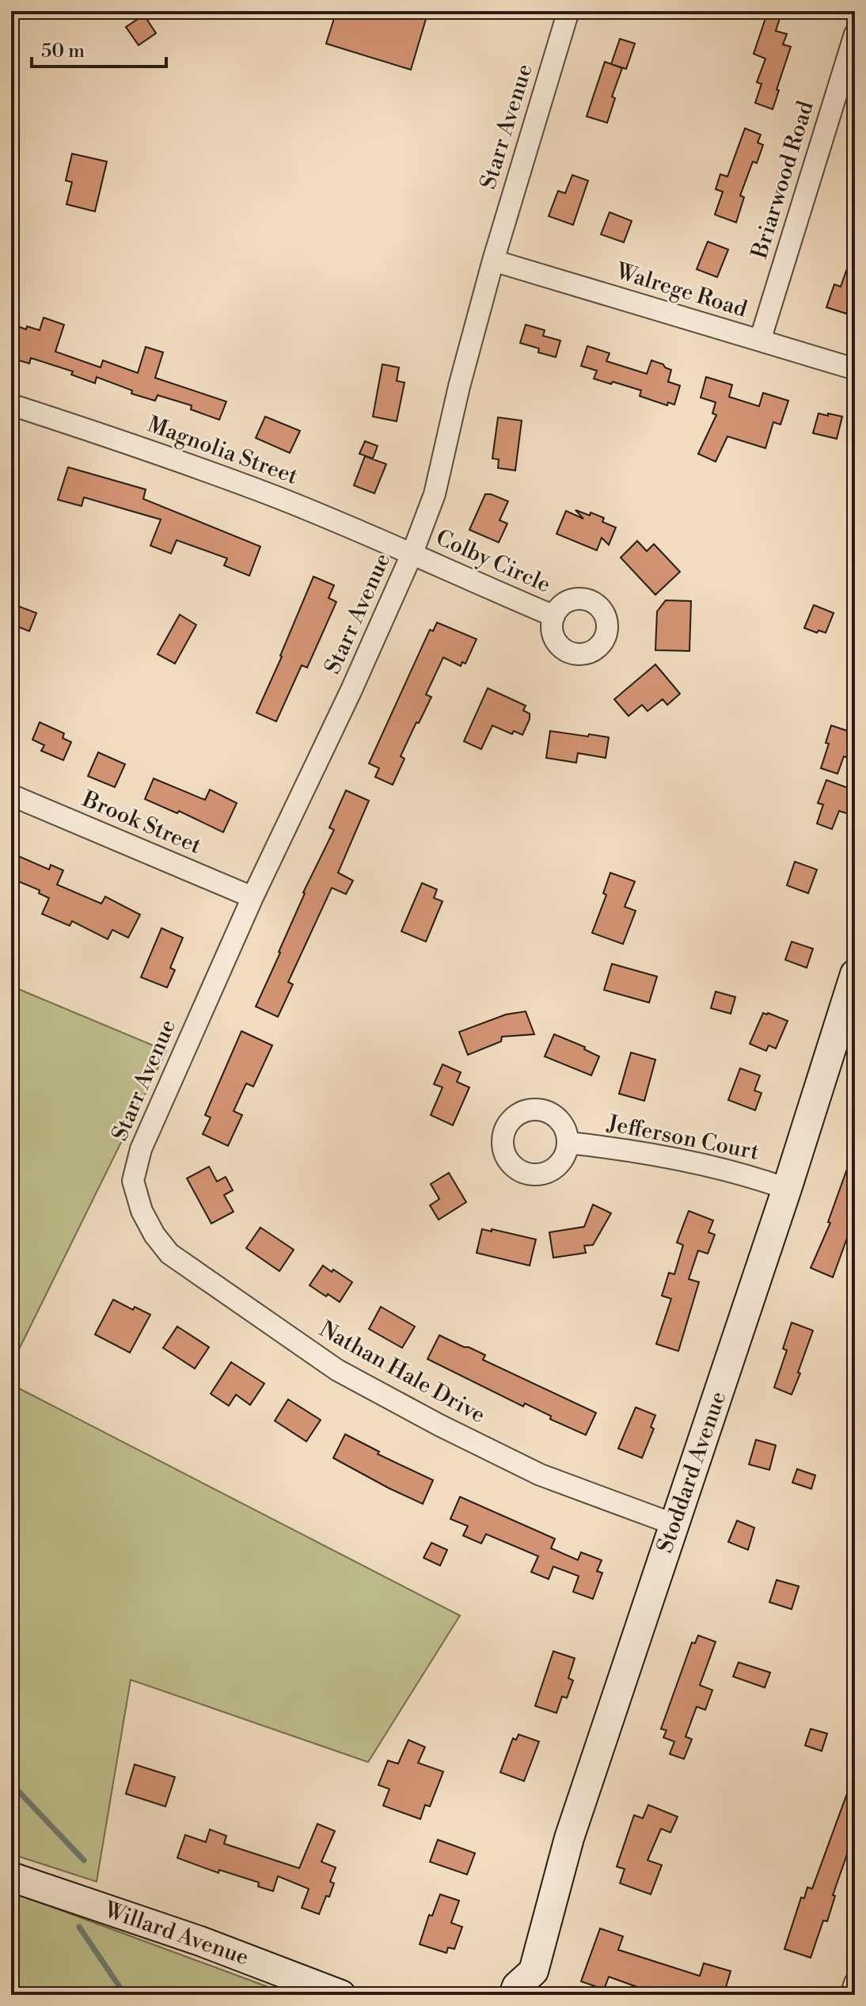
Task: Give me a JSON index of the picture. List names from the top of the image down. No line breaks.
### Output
{"streets":{"street":["Starr Avenue","Briarwood Road","Walrege Road","Magnolia Street","Colby Circle","Brook Street","Jefferson Court","Nathan Hale Drive","Stoddard Avenue","Willard Avenue"]},"crossings":[["Starr Avenue","Walrege Road"],["Starr Avenue","Magnolia Street"],["Starr Avenue","Colby Circle"],["Starr Avenue","Brook Street"],["Starr Avenue","Nathan Hale Drive"],["Briarwood Road","Walrege Road"],["Magnolia Street","Colby Circle"],["Jefferson Court","Stoddard Avenue"],["Nathan Hale Drive","Stoddard Avenue"]],"scale_bar":"50 m"}
